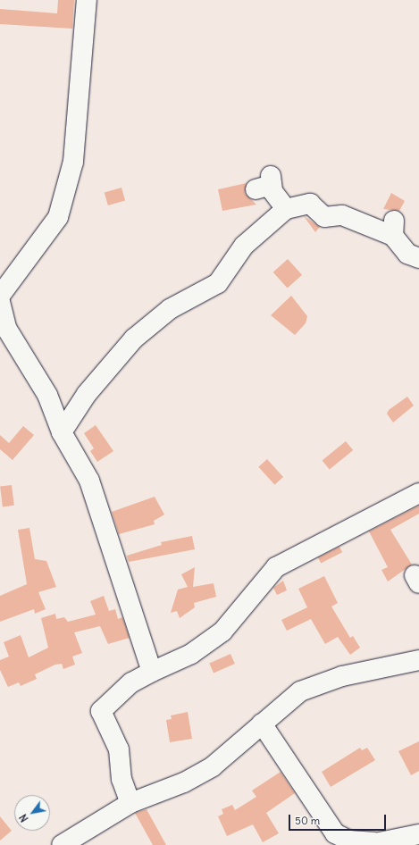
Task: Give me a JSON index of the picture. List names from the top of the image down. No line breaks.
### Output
{"scale_bar":"50 m","north":"bottom left"}
